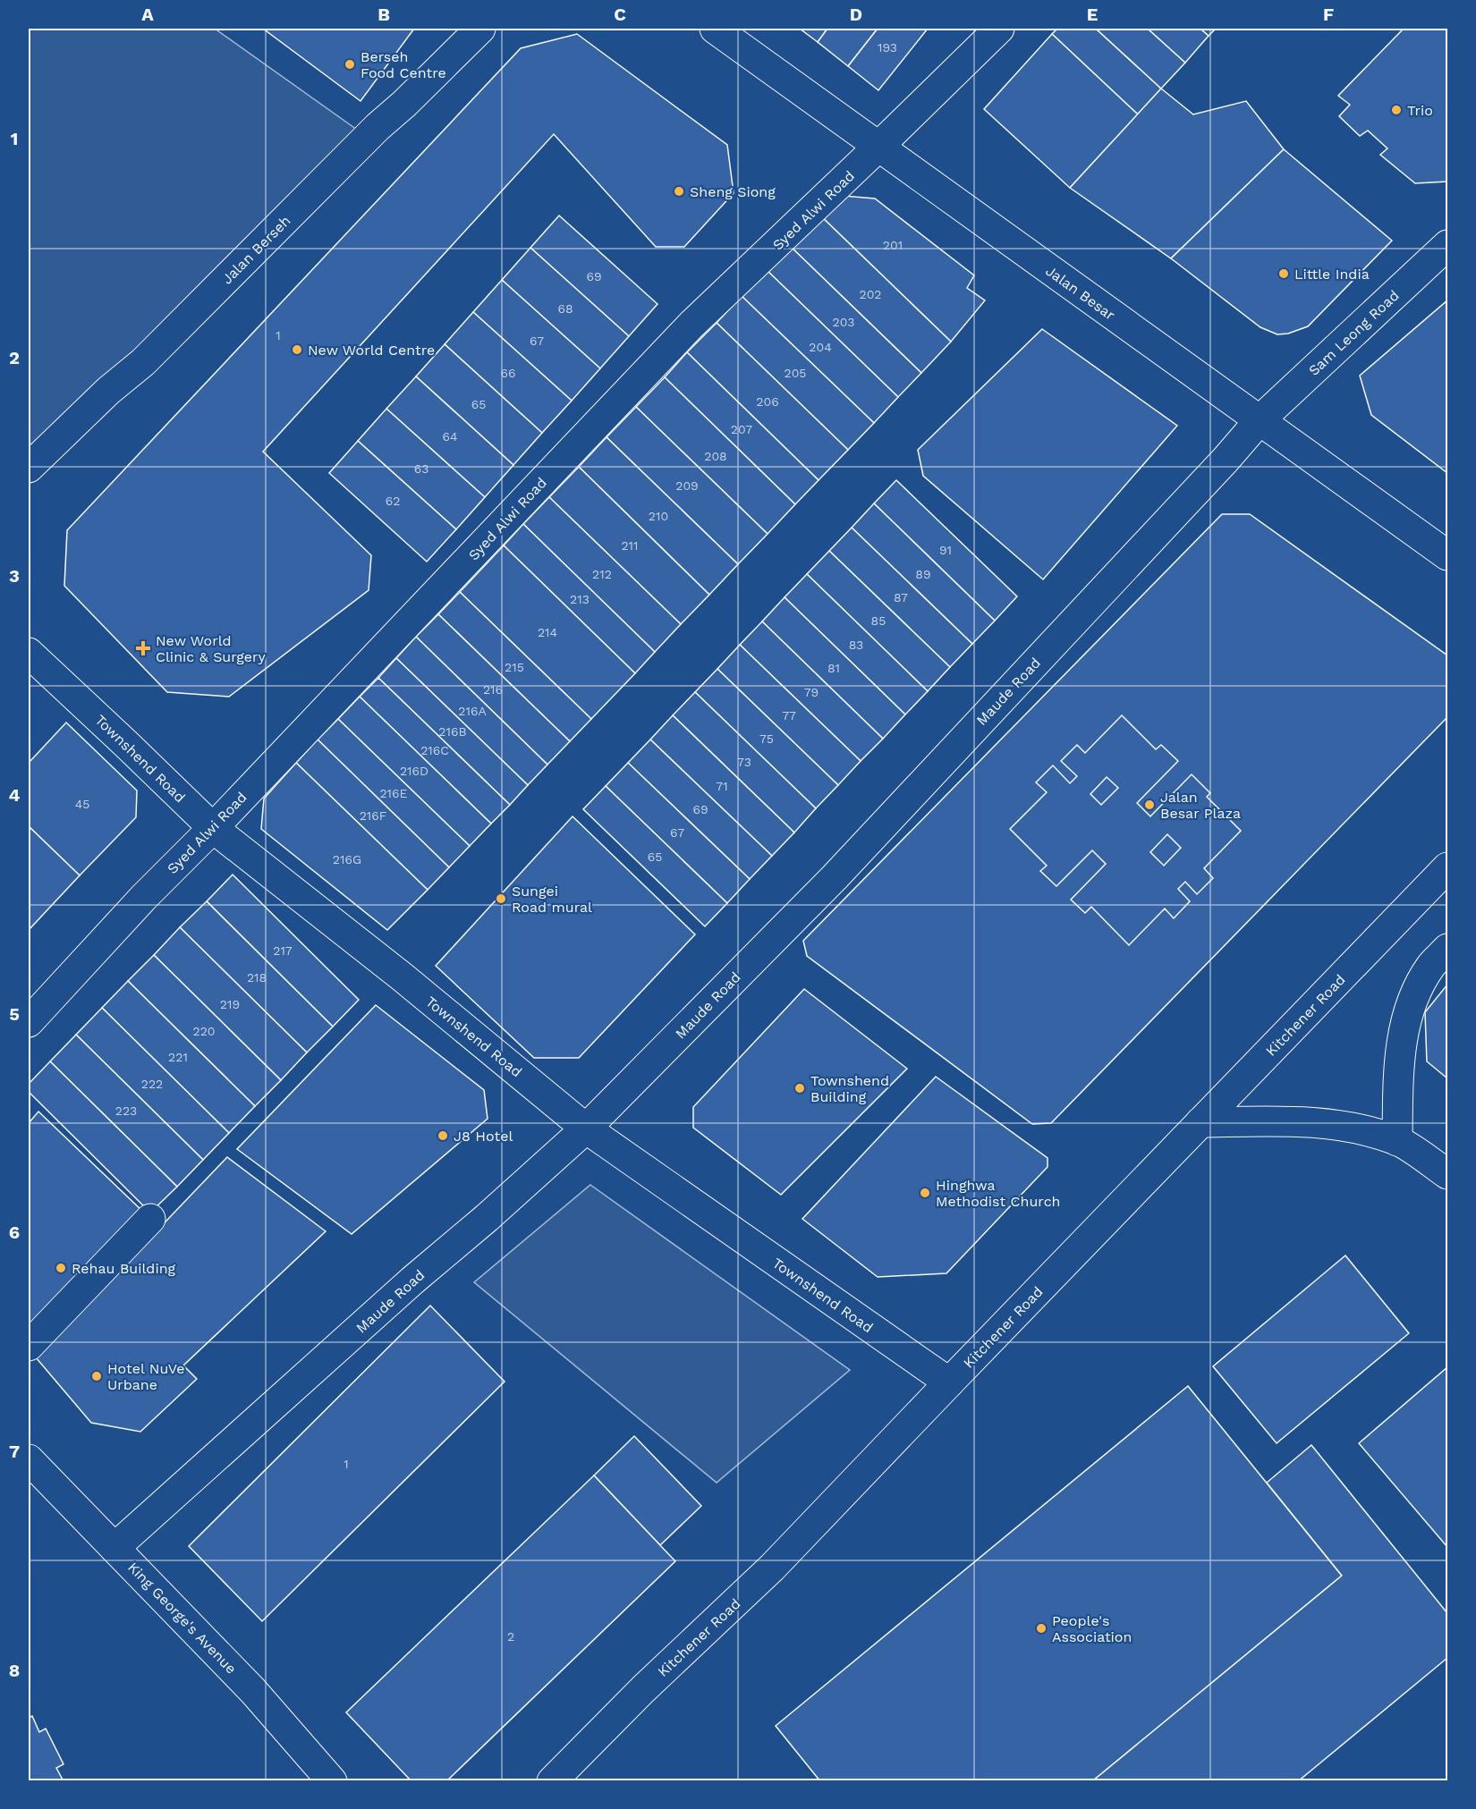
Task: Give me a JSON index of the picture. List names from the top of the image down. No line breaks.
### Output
{"streets":{"street":["Syed Alwi Road","Jalan Berseh","Jalan Besar","Sam Leong Road","Maude Road","Townshend Road","Kitchener Road","King George's Avenue"]},"crossings":[["Syed Alwi Road","Jalan Besar"],["Syed Alwi Road","Townshend Road"],["Jalan Besar","Sam Leong Road"],["Jalan Besar","Maude Road"],["Sam Leong Road","Maude Road"],["Maude Road","Townshend Road"],["Maude Road","King George's Avenue"],["Townshend Road","Kitchener Road"]],"places":{"other":["Berseh Food Centre","Trio","Sheng Siong","Little India","New World Centre","Jalan Besar Plaza","Sungei Road mural","Townshend Building","J8 Hotel","Hinghwa Methodist Church","Rehau Building","Hotel NuVe Urbane","People's Association"],"health":["New World Clinic & Surgery"]},"house_numbers":["193","201","69","202","68","203","1","67","204","66","205","206","65","207","64","208","63","209","62","210","211","91","212","89","87","213","85","214","83","215","81","216","79","216A","77","216B","75","216C","73","216D","71","216E","45","69","216F","67","65","216G","217","218","219","220","221","222","223","1","2"],"grid":{"columns":["A","B","C","D","E","F"],"rows":["1","2","3","4","5","6","7","8"]}}
